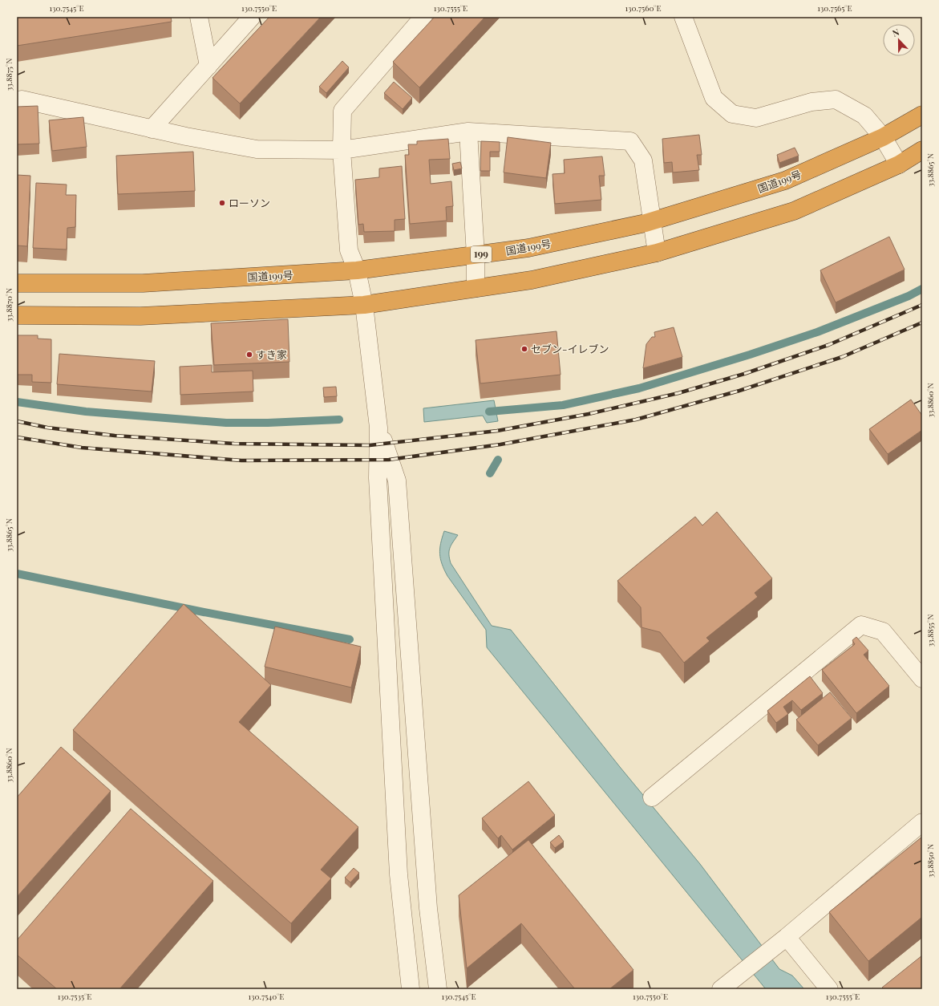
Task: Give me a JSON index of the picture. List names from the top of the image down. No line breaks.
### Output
{"streets":{"highway":["国道199号","199"]},"places":["ローソン","セブン-イレブン","すき家"],"north":"top","coordinates":["130.7545°E","130.7550°E","130.7555°E","130.7560°E","130.7565°E","33.8875°N","33.8865°N","33.8870°N","33.8860°N","33.8855°N","33.8850°N","130.7535°E","130.7540°E"]}
